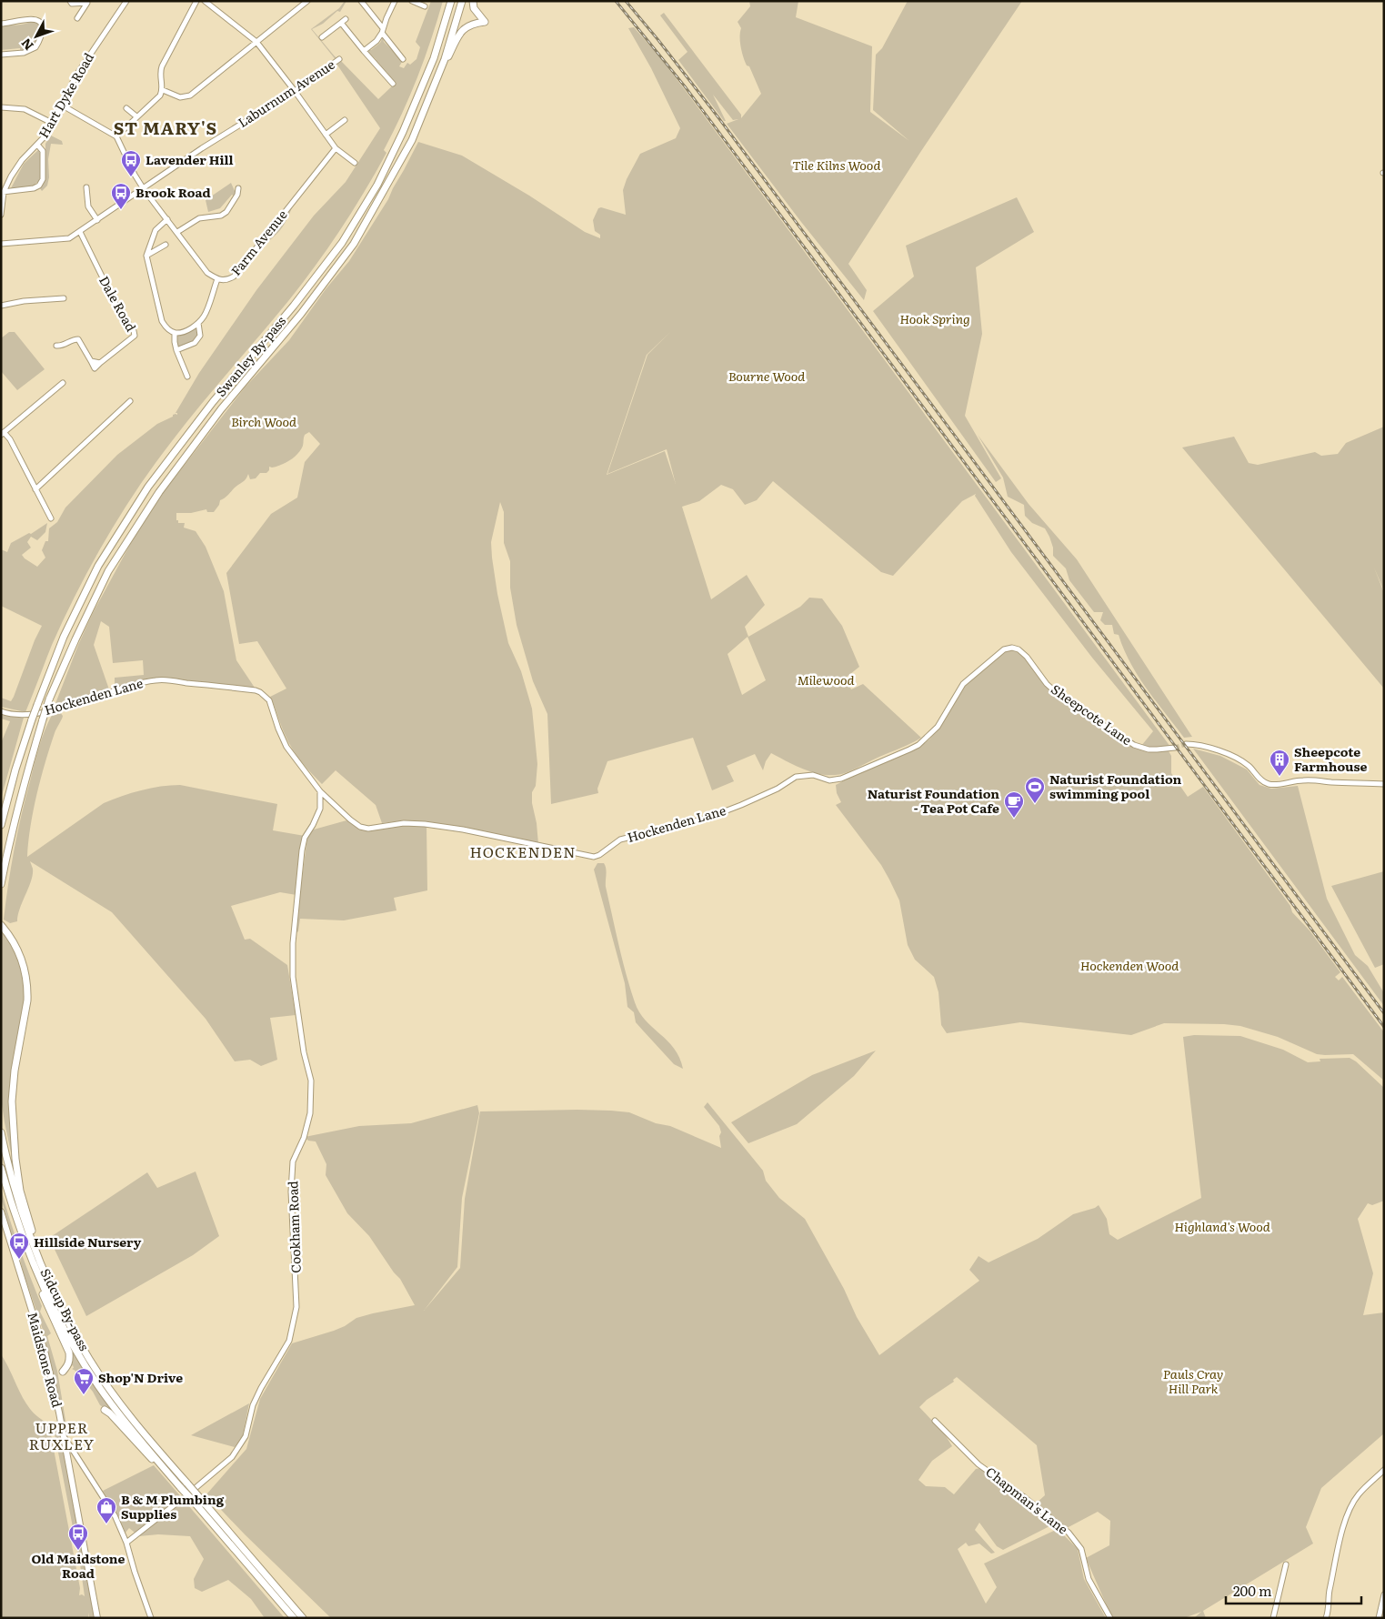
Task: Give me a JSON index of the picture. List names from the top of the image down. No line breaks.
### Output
{"streets":{"highway":["Swanley By-pass","Sidcup By-pass"],"main road":["Maidstone Road"],"street":["Laburnum Avenue","Hart Dyke Road","Farm Avenue","Dale Road","Hockenden Lane","Sheepcote Lane","Cookham Road","Chapman's Lane"]},"crossings":[["Laburnum Avenue","Farm Avenue"],["Hockenden Lane","Sheepcote Lane"],["Hockenden Lane","Cookham Road"]],"districts":["ST MARY'S","HOCKENDEN","UPPER RUXLEY"],"parks":["Tile Kilns Wood","Hook Spring","Bourne Wood","Birch Wood","Milewood","Hockenden Wood","Highland's Wood","Pauls Cray Hill Park"],"places":{"bus stop":["Lavender Hill","Brook Road","Hillside Nursery","Old Maidstone Road"],"building":["Sheepcote Farmhouse"],"sports":["Naturist Foundation swimming pool"],"cafe":["Naturist Foundation - Tea Pot Cafe"],"supermarket":["Shop'N Drive"],"shop":["B & M Plumbing Supplies"]},"scale_bar":"200 m","north":"bottom left"}
